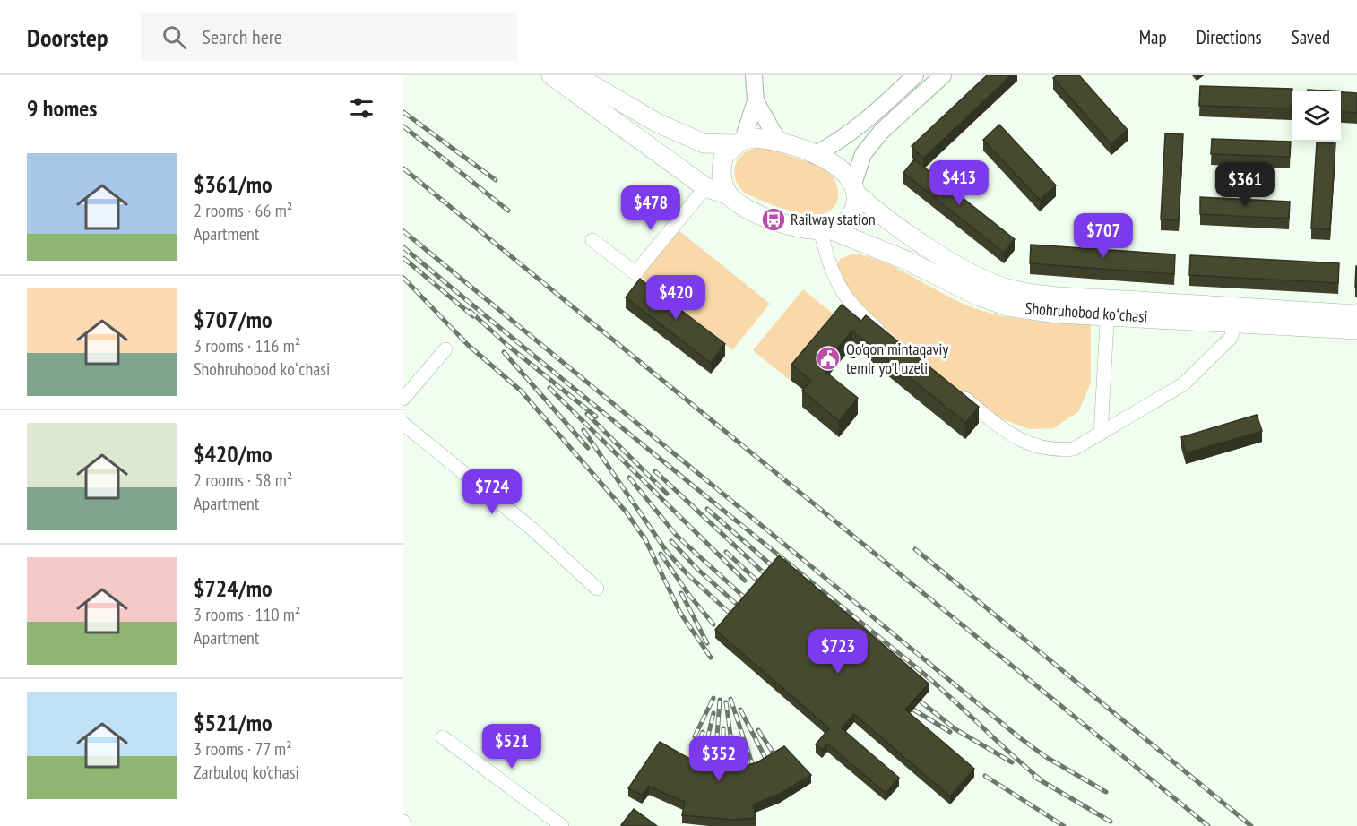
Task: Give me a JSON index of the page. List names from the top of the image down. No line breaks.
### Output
{"streets":{"highway":["Shohruhobod koʻchasi"]},"places":{"bus stop":["Railway station"],"public building":["Qo'qon mintaqaviy temir yo'l uzeli"]},"page":{"header":"Doorstep","search":"Search here","nav":["Map","Directions","Saved"],"heading":"9 homes","list":[{"name":"$361/mo","note":"2 rooms · 66 m² · Apartment"},{"name":"$707/mo","note":"3 rooms · 116 m² · Shohruhobod koʻchasi"},{"name":"$420/mo","note":"2 rooms · 58 m² · Apartment"},{"name":"$724/mo","note":"3 rooms · 110 m² · Apartment"},{"name":"$521/mo","note":"3 rooms · 77 m² · Zarbuloq ko'chasi"}],"price":["$413","$361","$478","$707","$420","$724","$723","$521","$352"]}}
